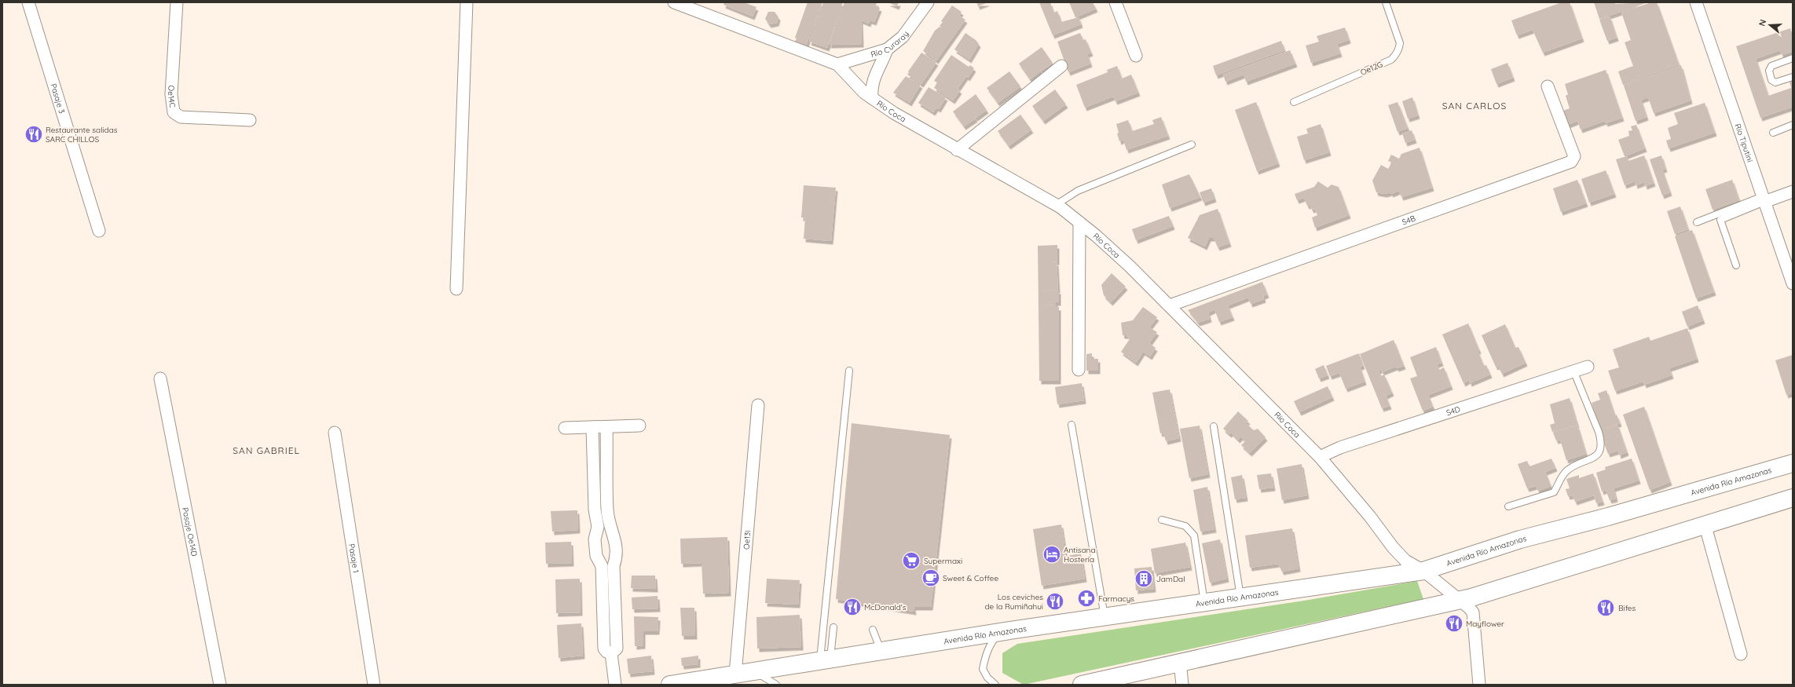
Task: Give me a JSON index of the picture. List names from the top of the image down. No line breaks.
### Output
{"streets":{"main road":["Avenida Río Amazonas"],"street":["Río Curaray","Oe14C","Pasaje 3","Río Coca","Río Tiputini","S4B","S4D","Pasaje Oe14D","Oe13I","Pasaje 1"],"lane":["Oe12G"]},"crossings":[["Río Curaray","Río Coca"],["Río Coca","S4B"],["Río Coca","S4D"],["Río Coca","Avenida Río Amazonas"],["Avenida Río Amazonas","Oe13I"]],"districts":["SAN CARLOS","SAN GABRIEL"],"places":{"restaurant":["Restaurante salidas SARC CHILLOS","Los ceviches de la Rumiñahui","McDonald's","Bifes","Mayflower"],"hotel":["Antisana Hostería"],"supermarket":["Supermaxi"],"cafe":["Sweet & Coffee"],"building":["JamDal"],"pharmacy":["Farmacys"]},"north":"left"}
